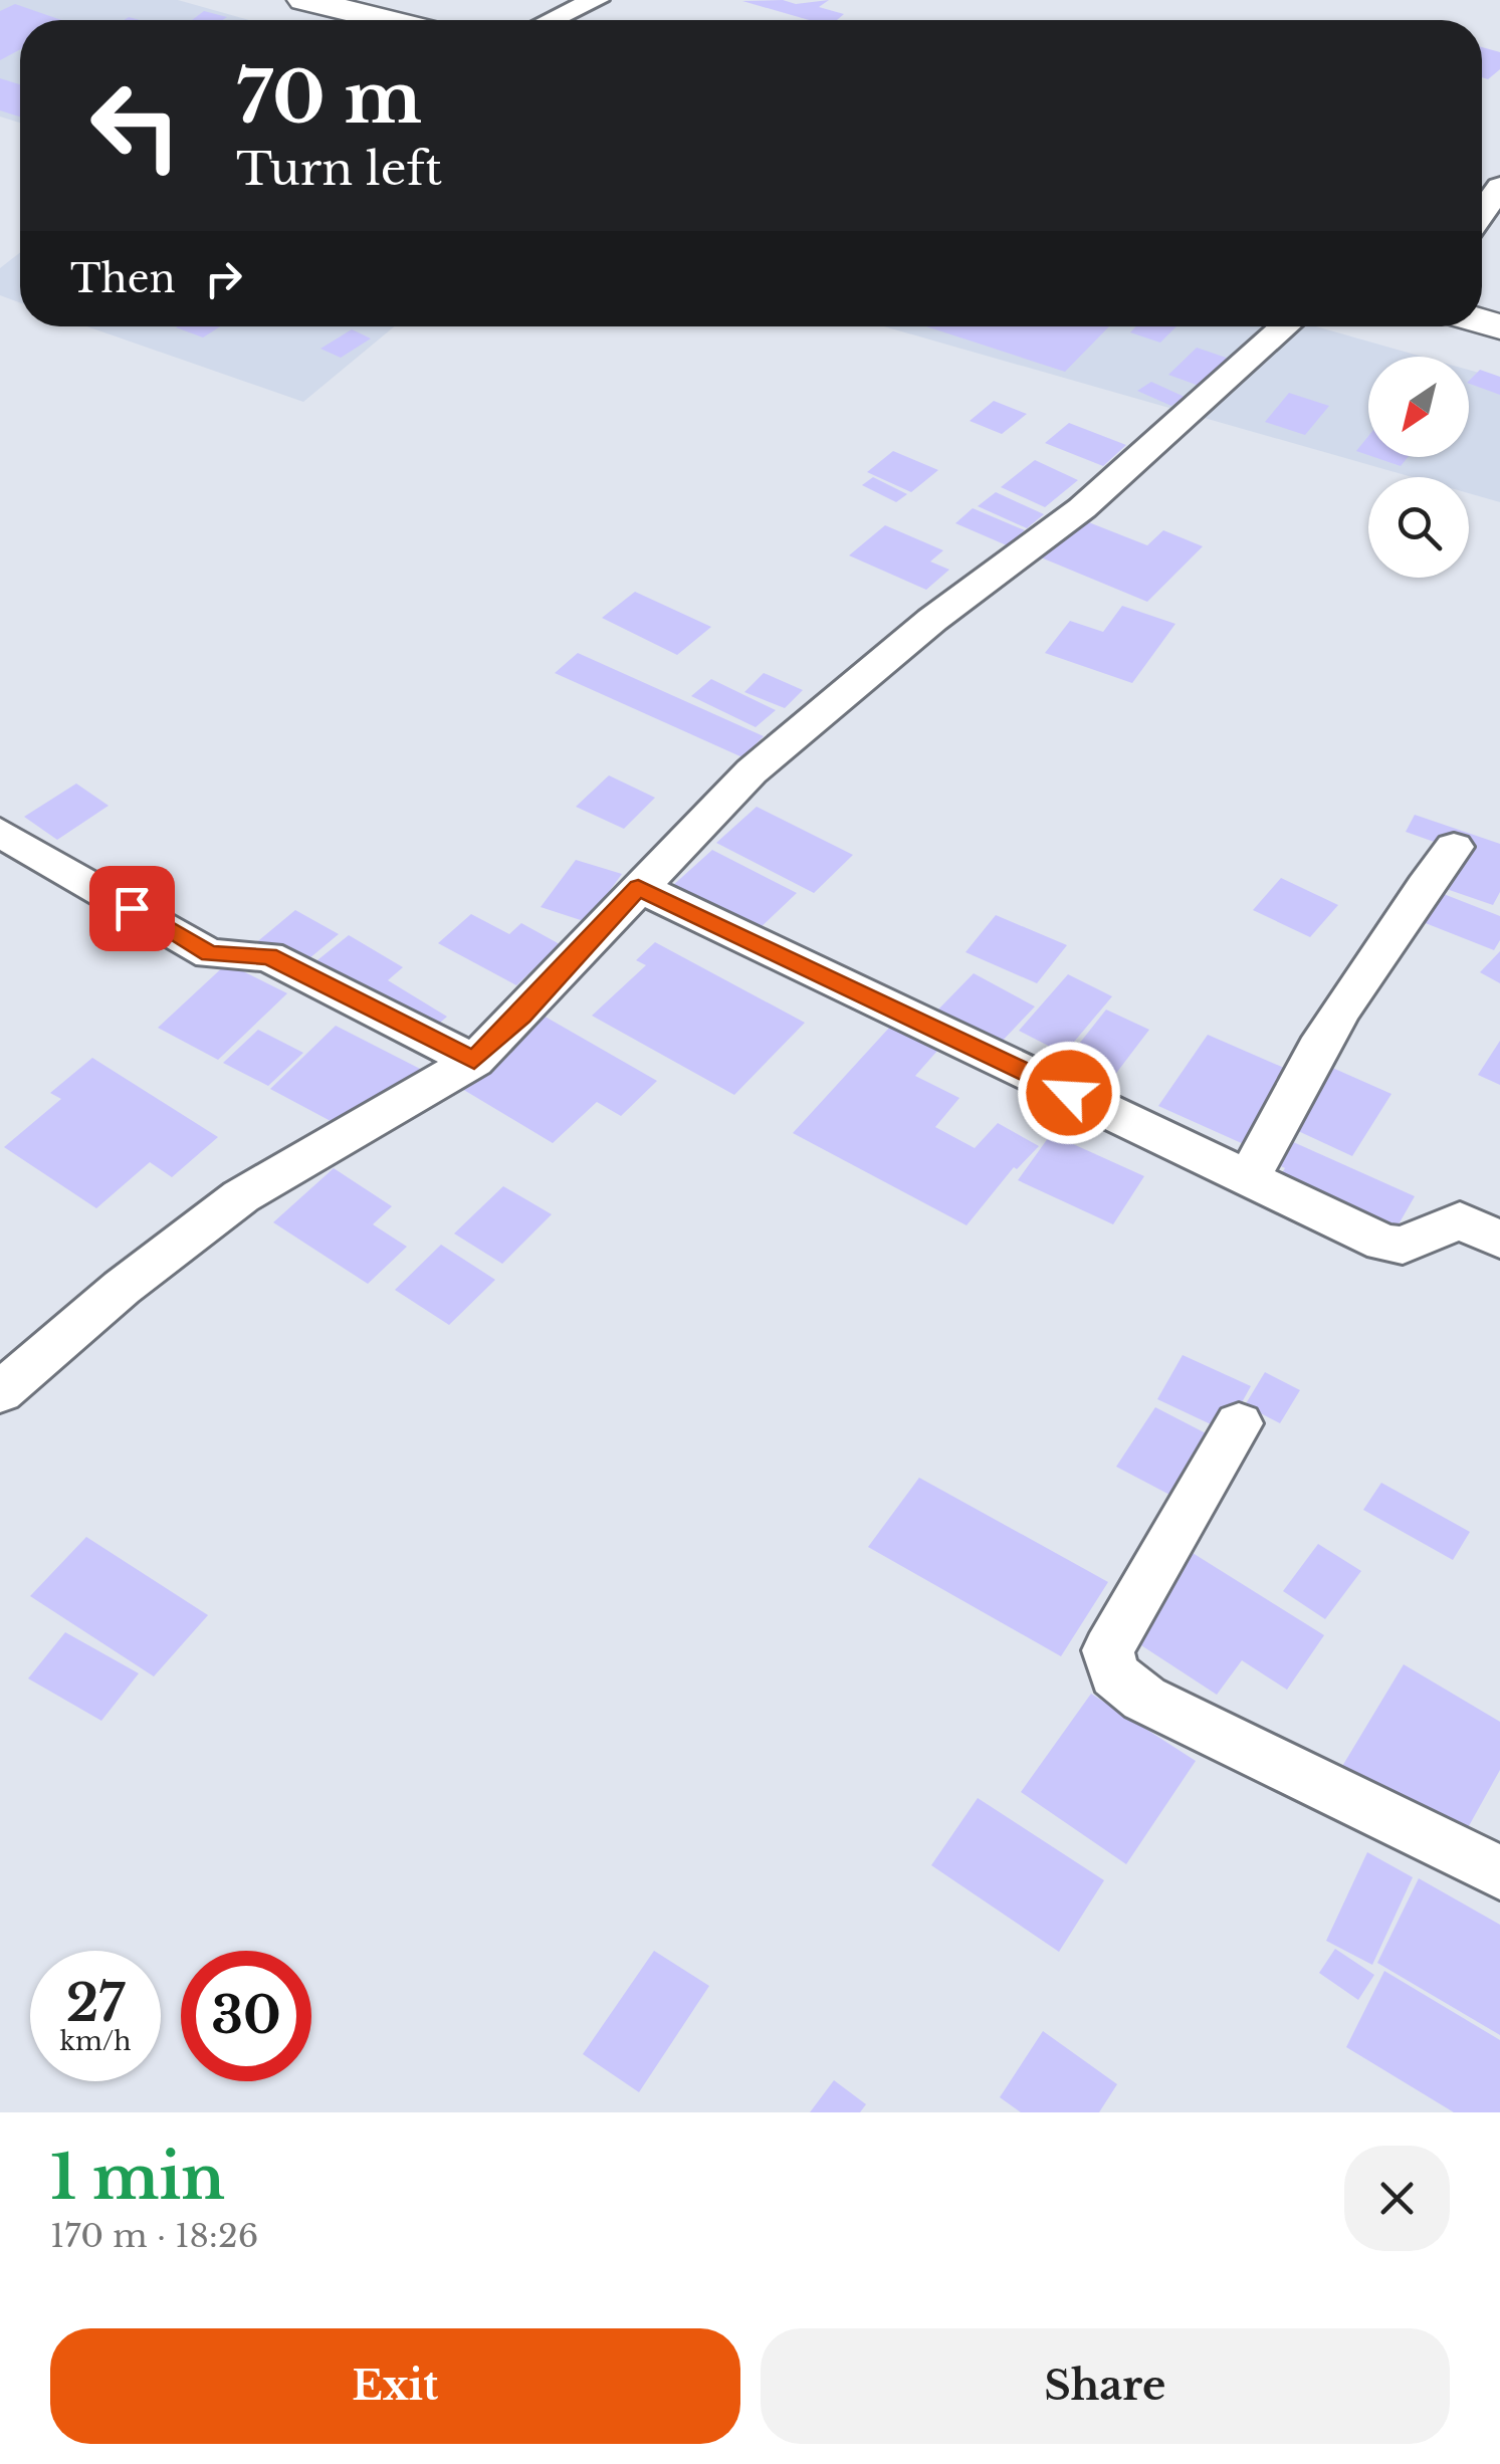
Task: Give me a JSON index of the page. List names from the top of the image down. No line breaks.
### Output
{"north":"bottom left","page":{"turn":["70 m","Turn left"],"then":"Then","speed":"27 km/h","limit":"30","heading":["1 min","170 m · 18:26"],"buttons":["Exit","Share"]}}
